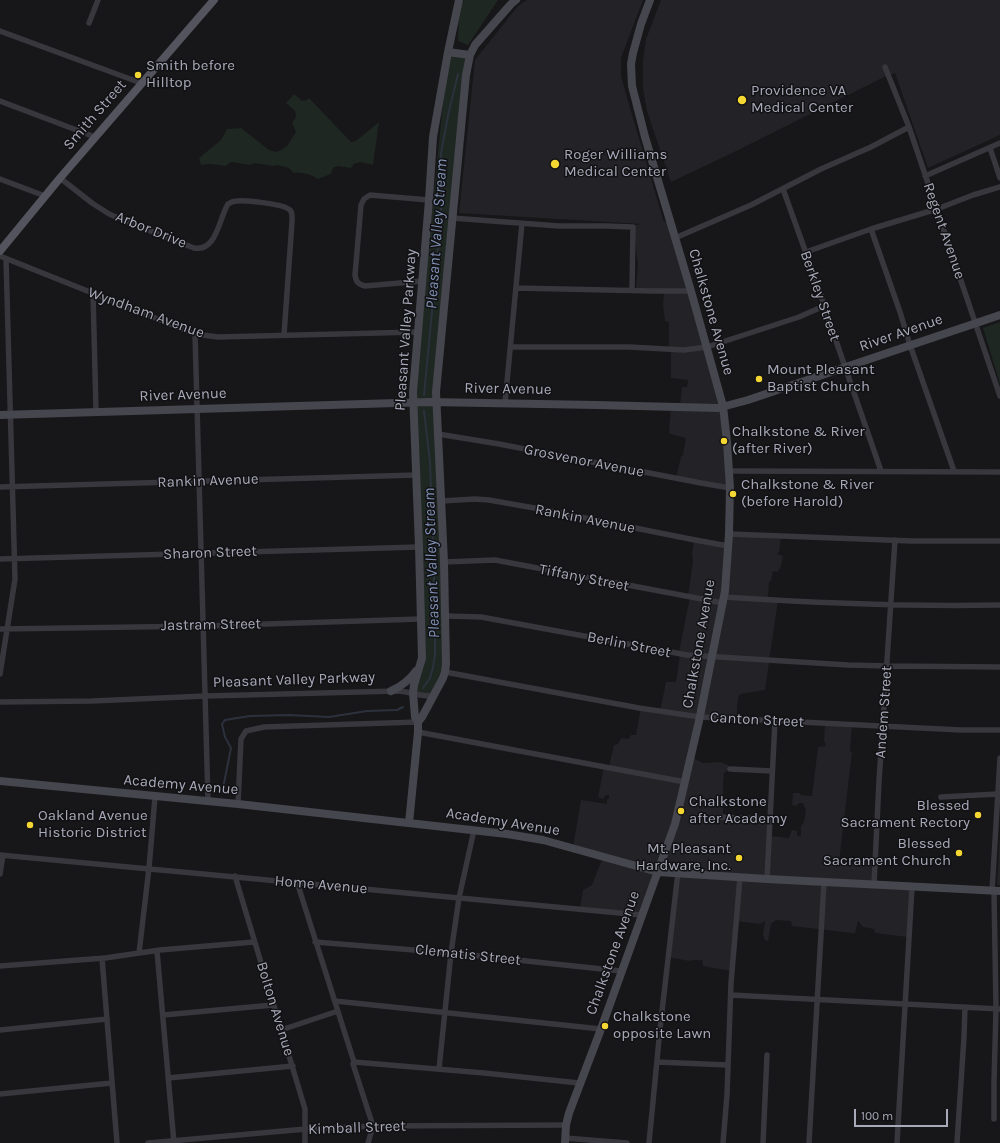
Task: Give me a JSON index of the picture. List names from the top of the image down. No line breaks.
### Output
{"streets":{"main road":["Smith Street"],"street":["Arbor Drive","Regent Avenue","Berkley Street","Chalkstone Avenue","Wyndham Avenue","Pleasant Valley Parkway","River Avenue","Grosvenor Avenue","Rankin Avenue","Sharon Street","Tiffany Street","Jastram Street","Berlin Street","Andem Street","Canton Street","Academy Avenue","Home Avenue","Clematis Street","Bolton Avenue","Kimball Street"]},"crossings":[["Smith Street","Arbor Drive"],["Arbor Drive","Wyndham Avenue"],["Regent Avenue","River Avenue"],["Berkley Street","River Avenue"],["Chalkstone Avenue","River Avenue"],["Chalkstone Avenue","Grosvenor Avenue"],["Chalkstone Avenue","Rankin Avenue"],["Chalkstone Avenue","Tiffany Street"],["Chalkstone Avenue","Berlin Street"],["Chalkstone Avenue","Canton Street"],["Chalkstone Avenue","Academy Avenue"],["Chalkstone Avenue","Home Avenue"],["Chalkstone Avenue","Clematis Street"],["Chalkstone Avenue","Kimball Street"],["Wyndham Avenue","Pleasant Valley Parkway"],["Pleasant Valley Parkway","River Avenue"],["Pleasant Valley Parkway","Rankin Avenue"],["Pleasant Valley Parkway","Sharon Street"],["Pleasant Valley Parkway","Jastram Street"],["Pleasant Valley Parkway","Academy Avenue"],["Tiffany Street","Andem Street"],["Berlin Street","Andem Street"],["Andem Street","Canton Street"],["Andem Street","Academy Avenue"],["Home Avenue","Bolton Avenue"],["Bolton Avenue","Kimball Street"]],"water":["Pleasant Valley Stream"],"places":["Smith before Hilltop","Providence VA Medical Center","Roger Williams Medical Center","Mount Pleasant Baptist Church","Chalkstone & River (after River)","Chalkstone & River (before Harold)","Chalkstone after Academy","Blessed Sacrament Rectory","Oakland Avenue Historic District","Blessed Sacrament Church","Mt. Pleasant Hardware, Inc.","Chalkstone opposite Lawn"],"scale_bar":"100 m"}
